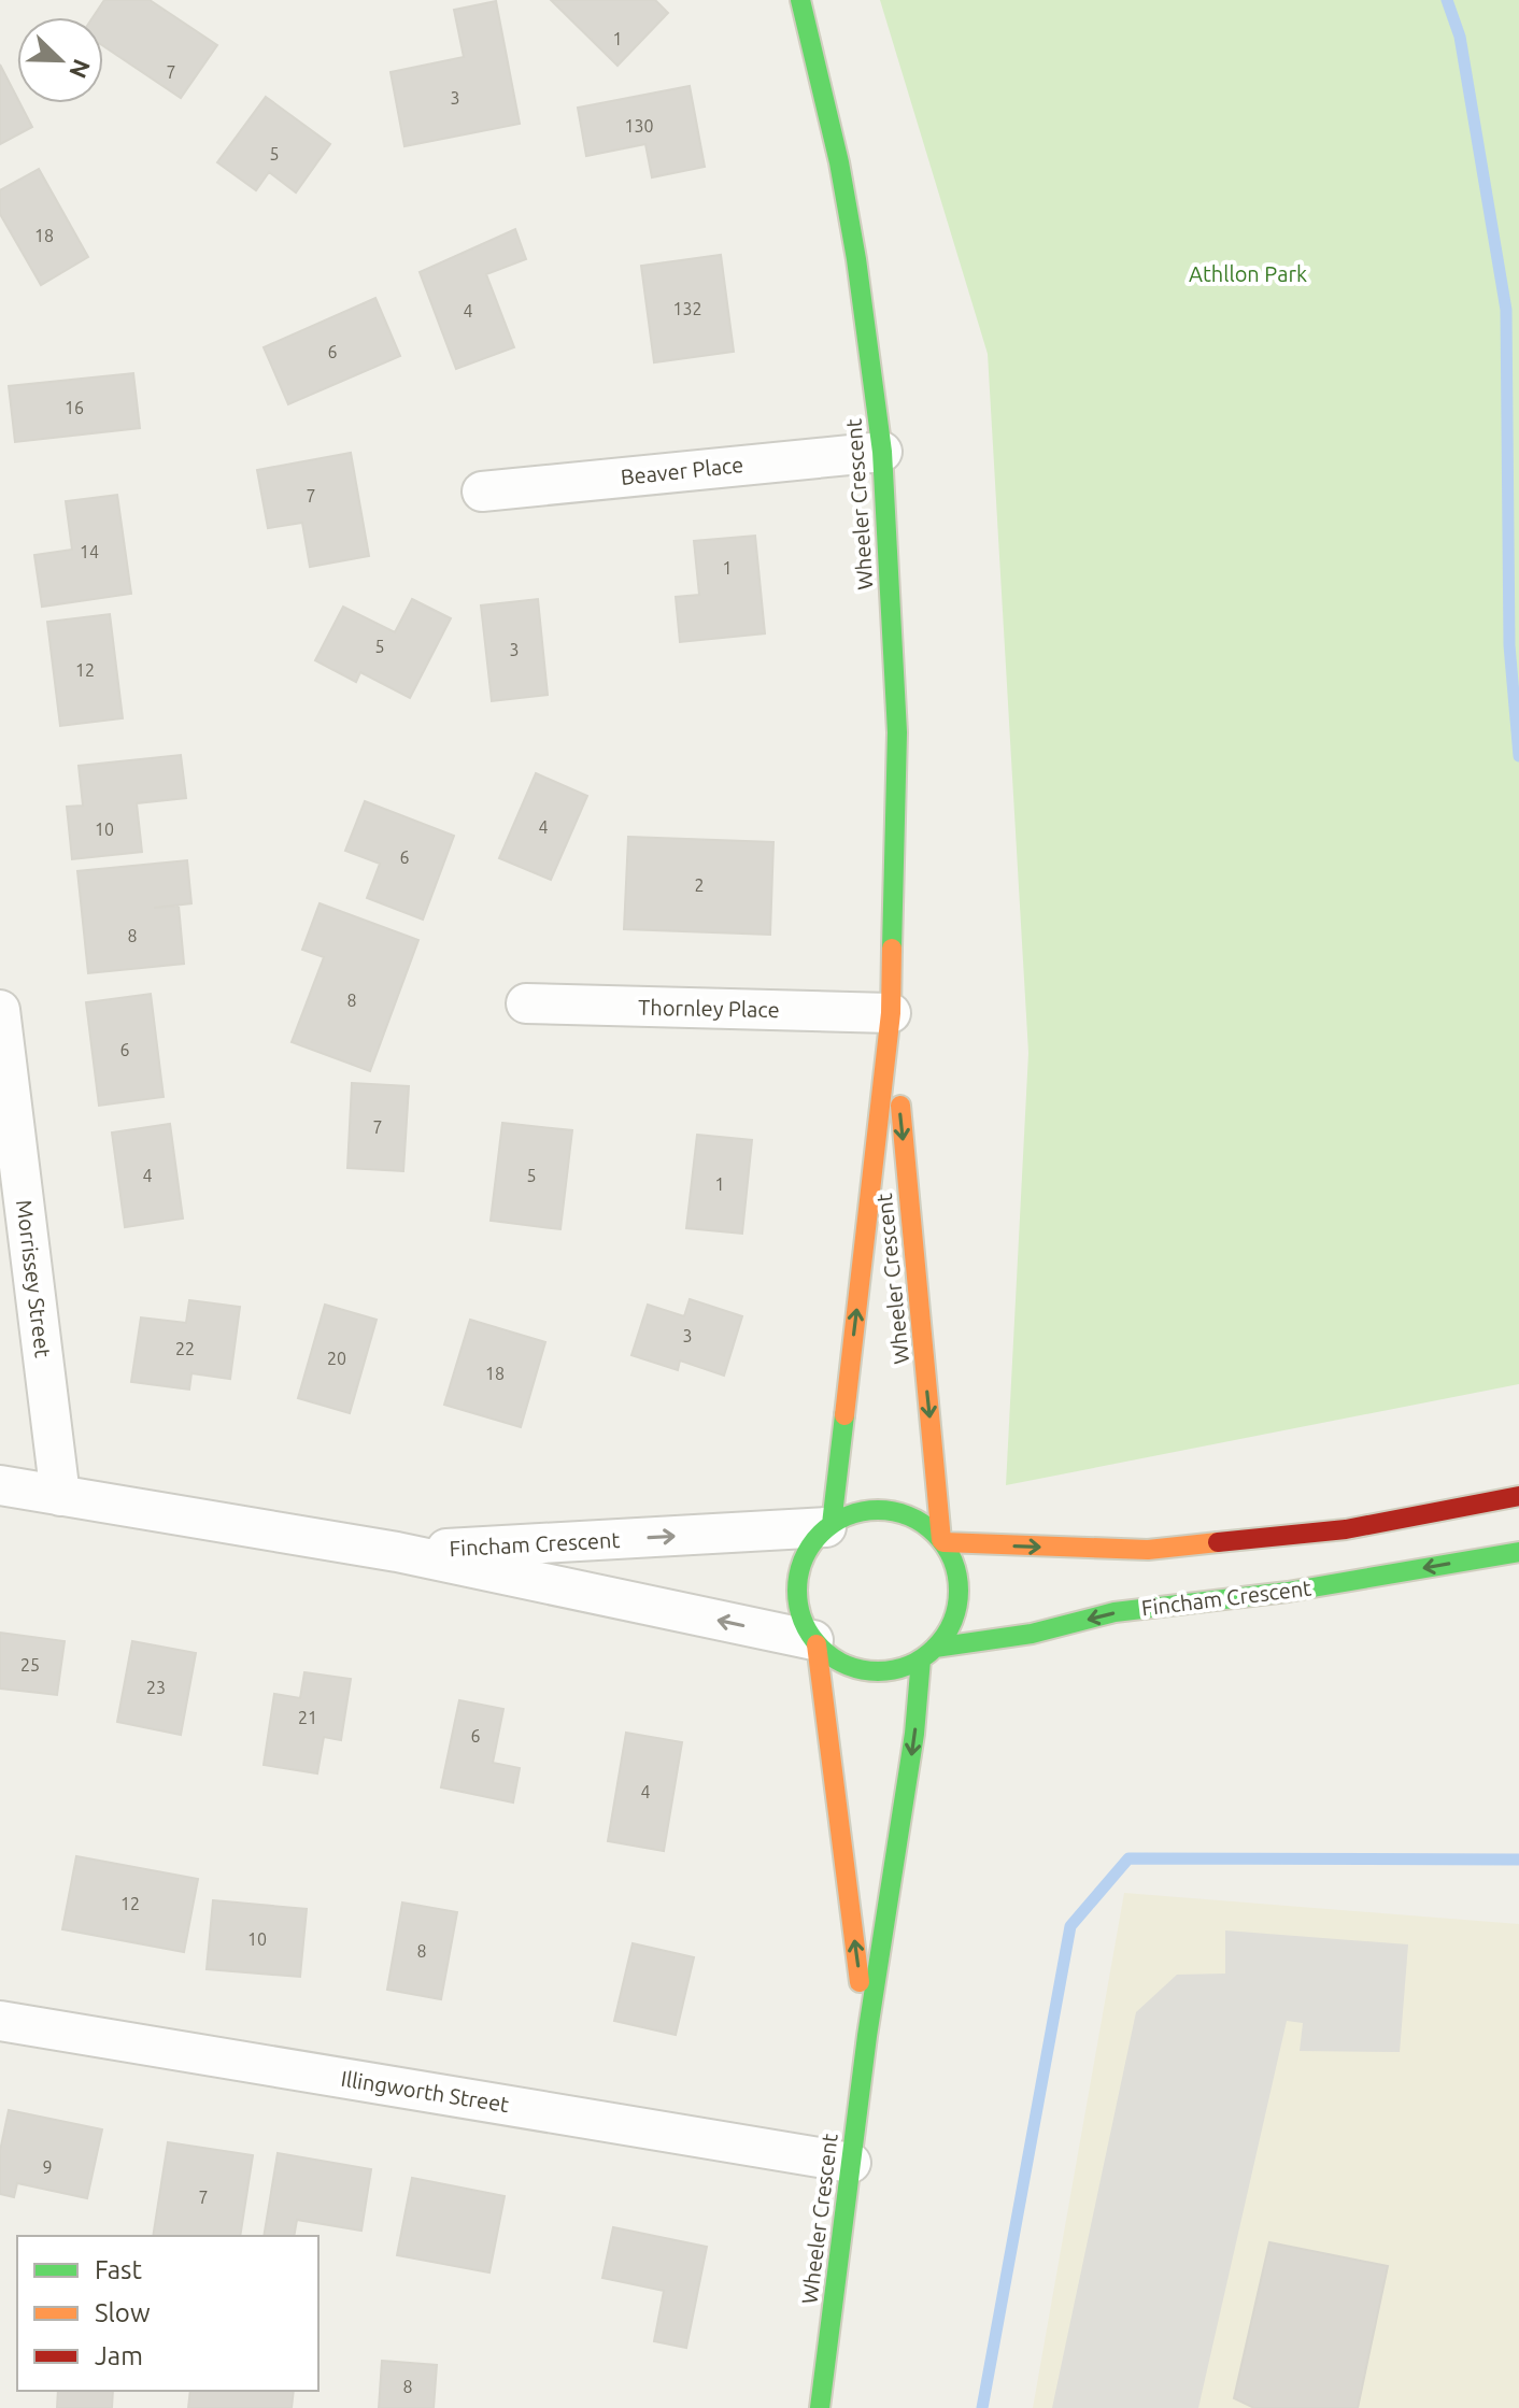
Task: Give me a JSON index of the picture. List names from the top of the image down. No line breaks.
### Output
{"streets":{"street":["Beaver Place","Wheeler Crescent","Thornley Place","Morrissey Street","Fincham Crescent","Illingworth Street"]},"crossings":[["Beaver Place","Wheeler Crescent"],["Wheeler Crescent","Thornley Place"],["Wheeler Crescent","Fincham Crescent"],["Wheeler Crescent","Illingworth Street"],["Morrissey Street","Fincham Crescent"]],"parks":["Athllon Park"],"house_numbers":["1","7","3","130","5","18","132","4","6","16","7","14","1","5","3","12","4","10","6","2","8","8","6","7","4","5","1","3","22","20","18","25","23","21","6","4","12","10","8","9","7","8"],"legend":["Fast","Slow","Jam"],"north":"bottom right"}
